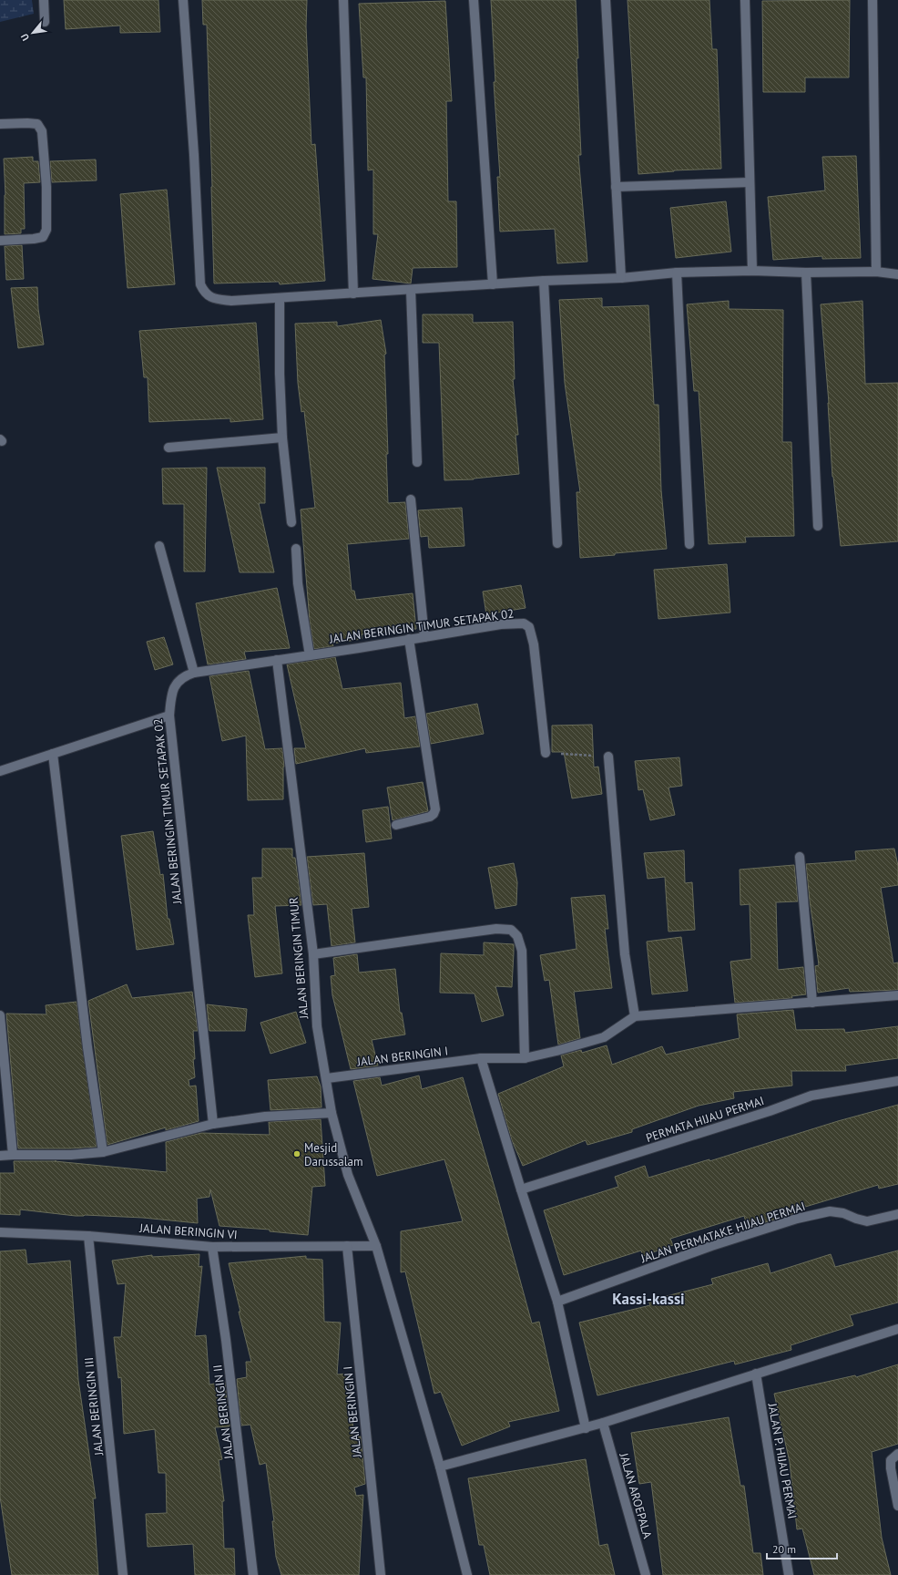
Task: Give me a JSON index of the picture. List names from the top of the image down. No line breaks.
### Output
{"streets":{"street":["JALAN BERINGIN TIMUR SETAPAK 02","JALAN BERINGIN TIMUR","JALAN BERINGIN I","PERMATA HIJAU PERMAI","JALAN BERINGIN VI","JALAN PERMATAKE HIJAU PERMAI","JALAN BERINGIN III","JALAN BERINGIN II","JALAN P. HIJAU PERMAI","JALAN AROEPALA"]},"crossings":[["JALAN BERINGIN TIMUR SETAPAK 02","JALAN BERINGIN TIMUR"],["JALAN BERINGIN TIMUR","JALAN BERINGIN I"],["JALAN BERINGIN TIMUR","JALAN BERINGIN VI"],["JALAN BERINGIN I","JALAN BERINGIN VI"],["JALAN BERINGIN VI","JALAN BERINGIN III"],["JALAN BERINGIN VI","JALAN BERINGIN II"]],"districts":["Kassi-kassi"],"places":["Mesjid Darussalam"],"scale_bar":"20 m","north":"bottom left"}
